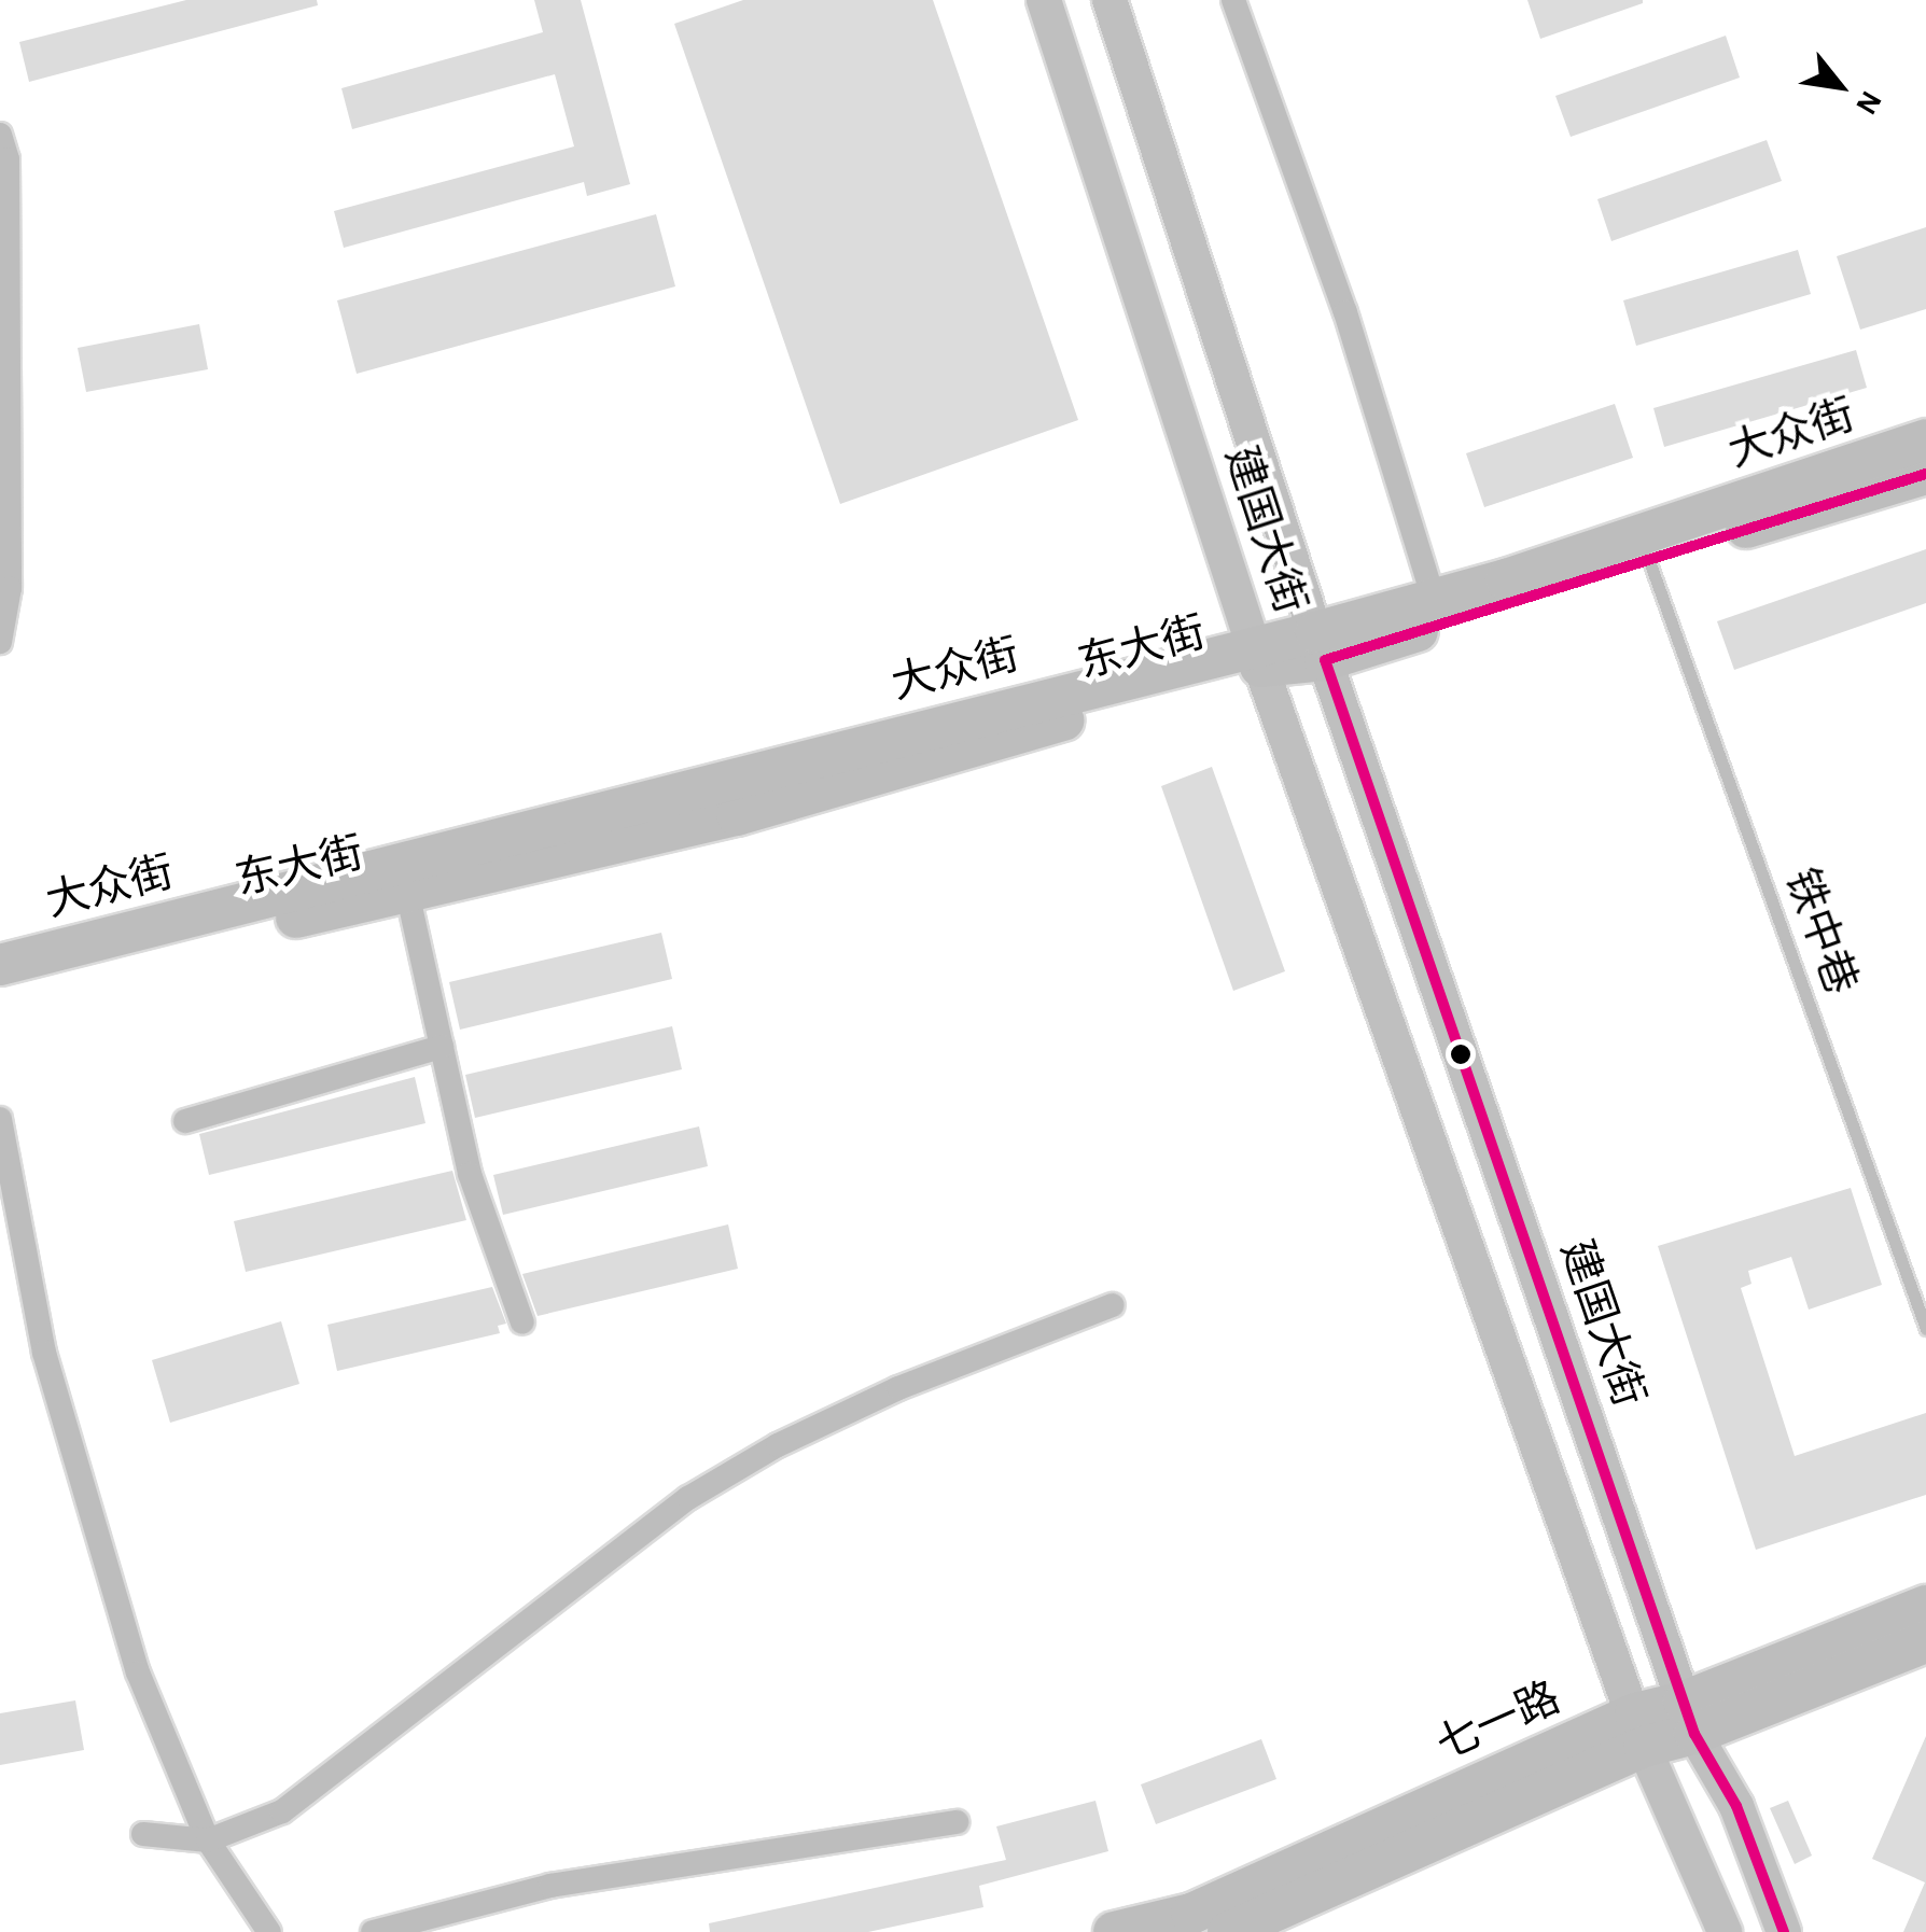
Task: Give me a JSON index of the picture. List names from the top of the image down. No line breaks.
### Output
{"streets":{"main road":["大众街","东大街","七一路"],"street":["建国大街"],"lane":["铁中巷"]},"crossings":[["大众街","建国大街"],["大众街","东大街"],["建国大街","东大街"],["建国大街","七一路"],["东大街","铁中巷"]],"north":"bottom right"}
